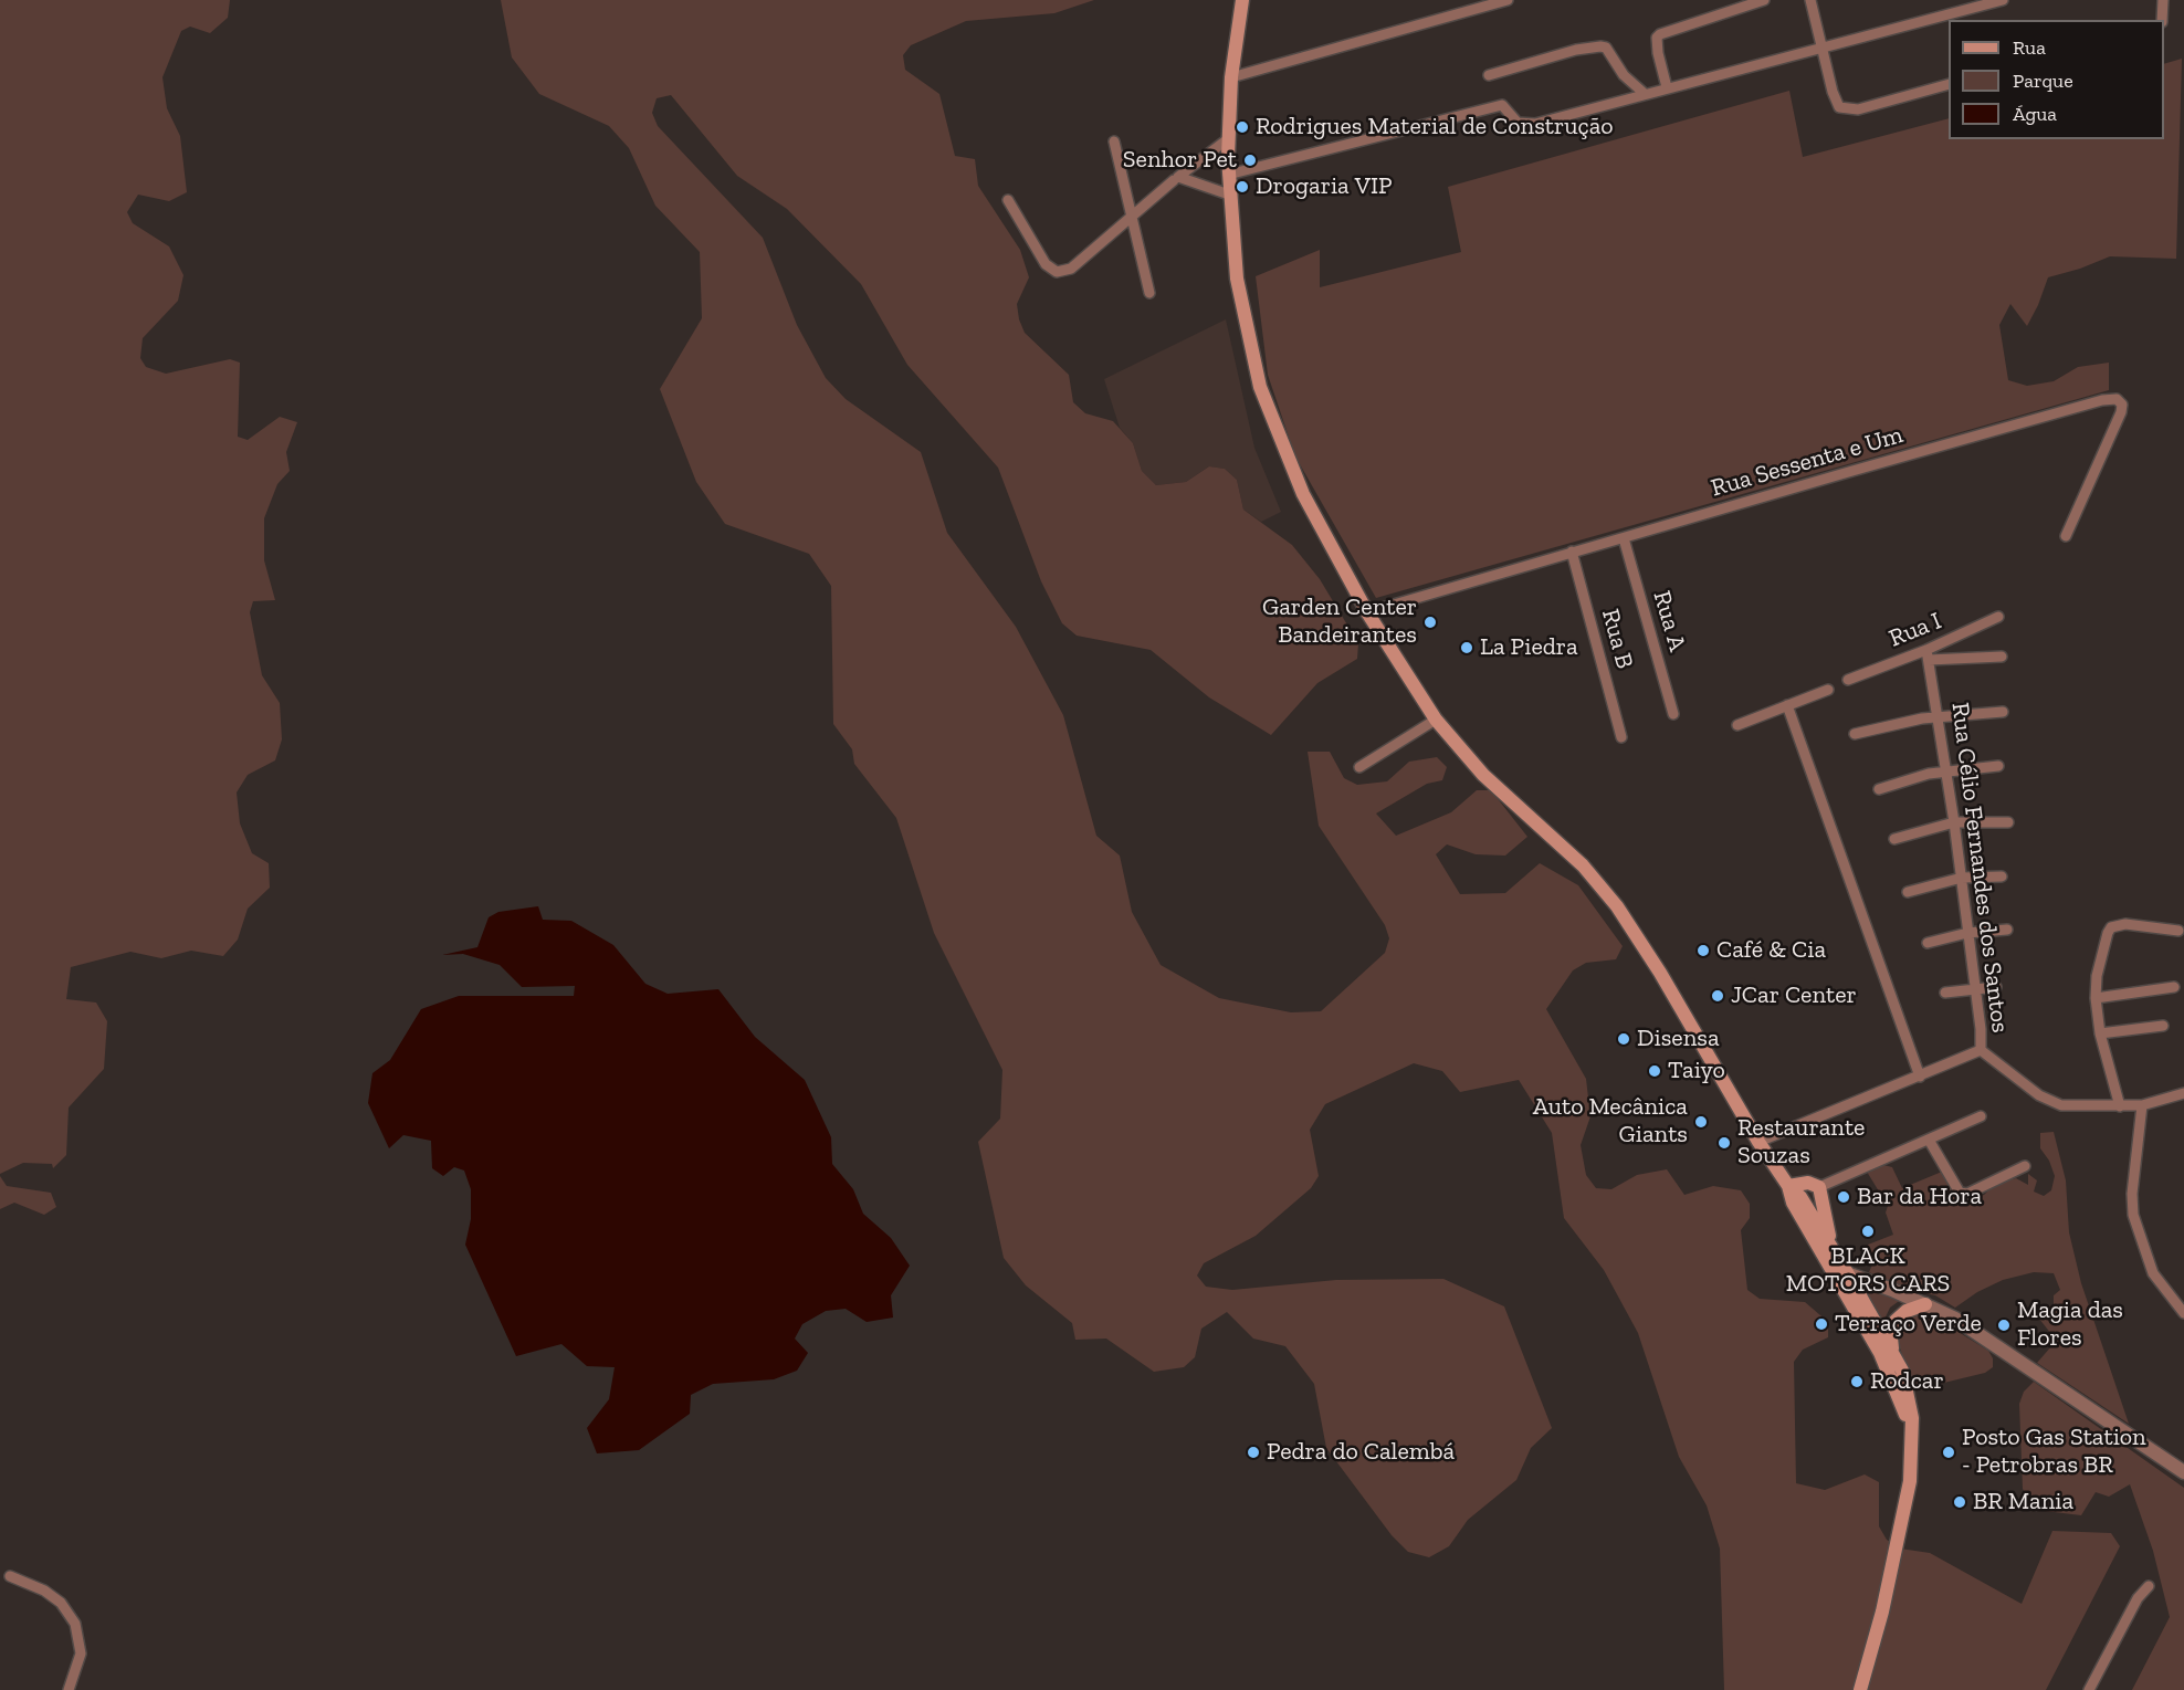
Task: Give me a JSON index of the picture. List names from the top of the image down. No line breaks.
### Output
{"streets":{"street":["Rua Sessenta e Um","Rua A","Rua I","Rua B","Rua Célio Fernandes dos Santos"]},"crossings":[["Rua Sessenta e Um","Rua A"],["Rua Sessenta e Um","Rua B"],["Rua I","Rua Célio Fernandes dos Santos"]],"places":["Rodrigues Material de Construção","Senhor Pet","Drogaria VIP","Garden Center Bandeirantes","La Piedra","Café & Cia","JCar Center","Disensa","Taiyo","Auto Mecânica Giants","Restaurante Souzas","Bar da Hora","BLACK MOTORS CARS","Terraço Verde","Magia das Flores","Rodcar","Pedra do Calembá","Posto Gas Station - Petrobras BR","BR Mania"],"legend":["Rua","Parque","Água"]}
